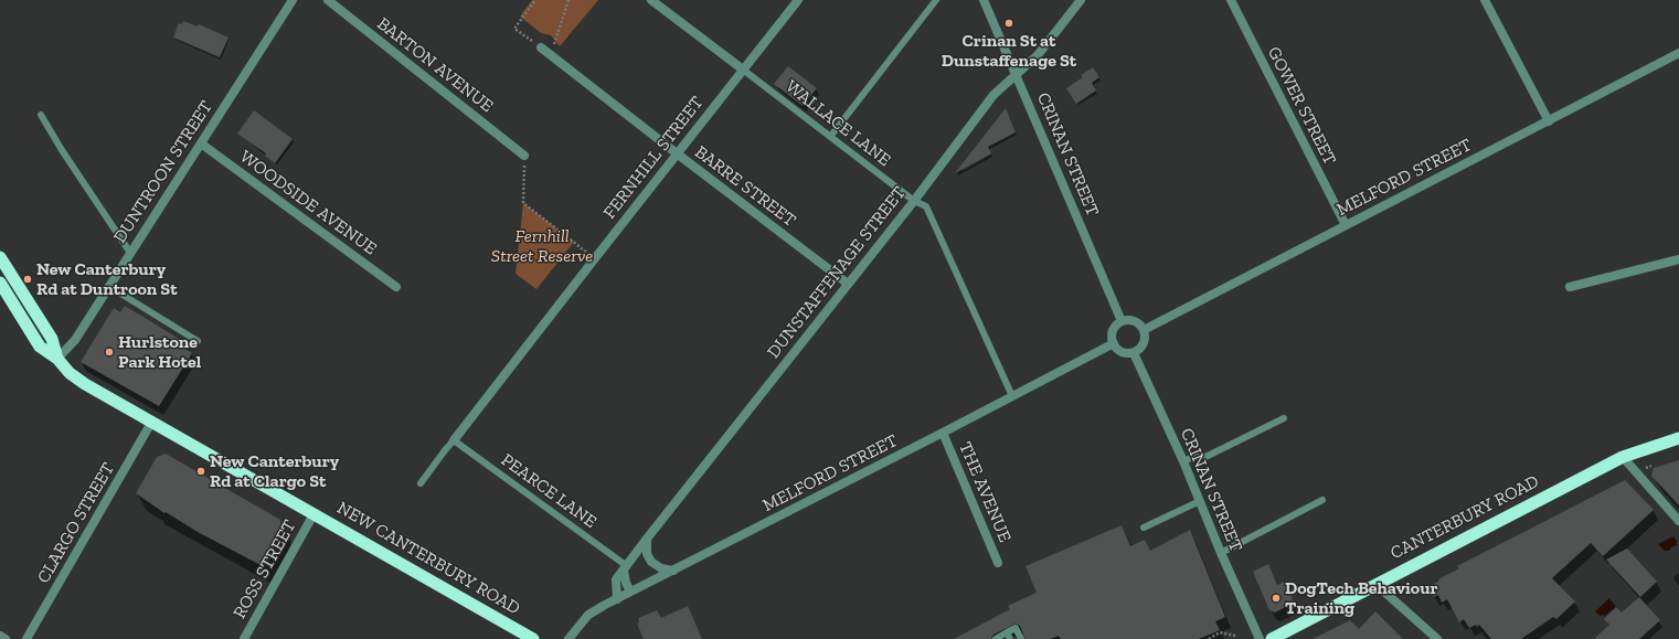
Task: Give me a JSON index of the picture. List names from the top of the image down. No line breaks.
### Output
{"streets":{"highway":["CANTERBURY ROAD","NEW CANTERBURY ROAD"],"street":["BARTON AVENUE","GOWER STREET","WALLACE LANE","CRINAN STREET","FERNHILL STREET","DUNTROON STREET","MELFORD STREET","BARRE STREET","WOODSIDE AVENUE","DUNSTAFFENAGE STREET","THE AVENUE","CLARGO STREET","ROSS STREET"],"lane":["PEARCE LANE"]},"crossings":[["GOWER STREET","MELFORD STREET"],["WALLACE LANE","FERNHILL STREET"],["WALLACE LANE","MELFORD STREET"],["WALLACE LANE","DUNSTAFFENAGE STREET"],["CRINAN STREET","MELFORD STREET"],["CRINAN STREET","DUNSTAFFENAGE STREET"],["FERNHILL STREET","BARRE STREET"],["FERNHILL STREET","PEARCE LANE"],["DUNTROON STREET","WOODSIDE AVENUE"],["DUNTROON STREET","NEW CANTERBURY ROAD"],["MELFORD STREET","DUNSTAFFENAGE STREET"],["MELFORD STREET","THE AVENUE"],["BARRE STREET","DUNSTAFFENAGE STREET"],["DUNSTAFFENAGE STREET","PEARCE LANE"],["CLARGO STREET","NEW CANTERBURY ROAD"],["NEW CANTERBURY ROAD","ROSS STREET"]],"parks":["Fernhill Street Reserve"],"places":["Crinan St at Dunstaffenage St","New Canterbury Rd at Duntroon St","Hurlstone Park Hotel","New Canterbury Rd at Clargo St","DogTech Behaviour Training"]}
